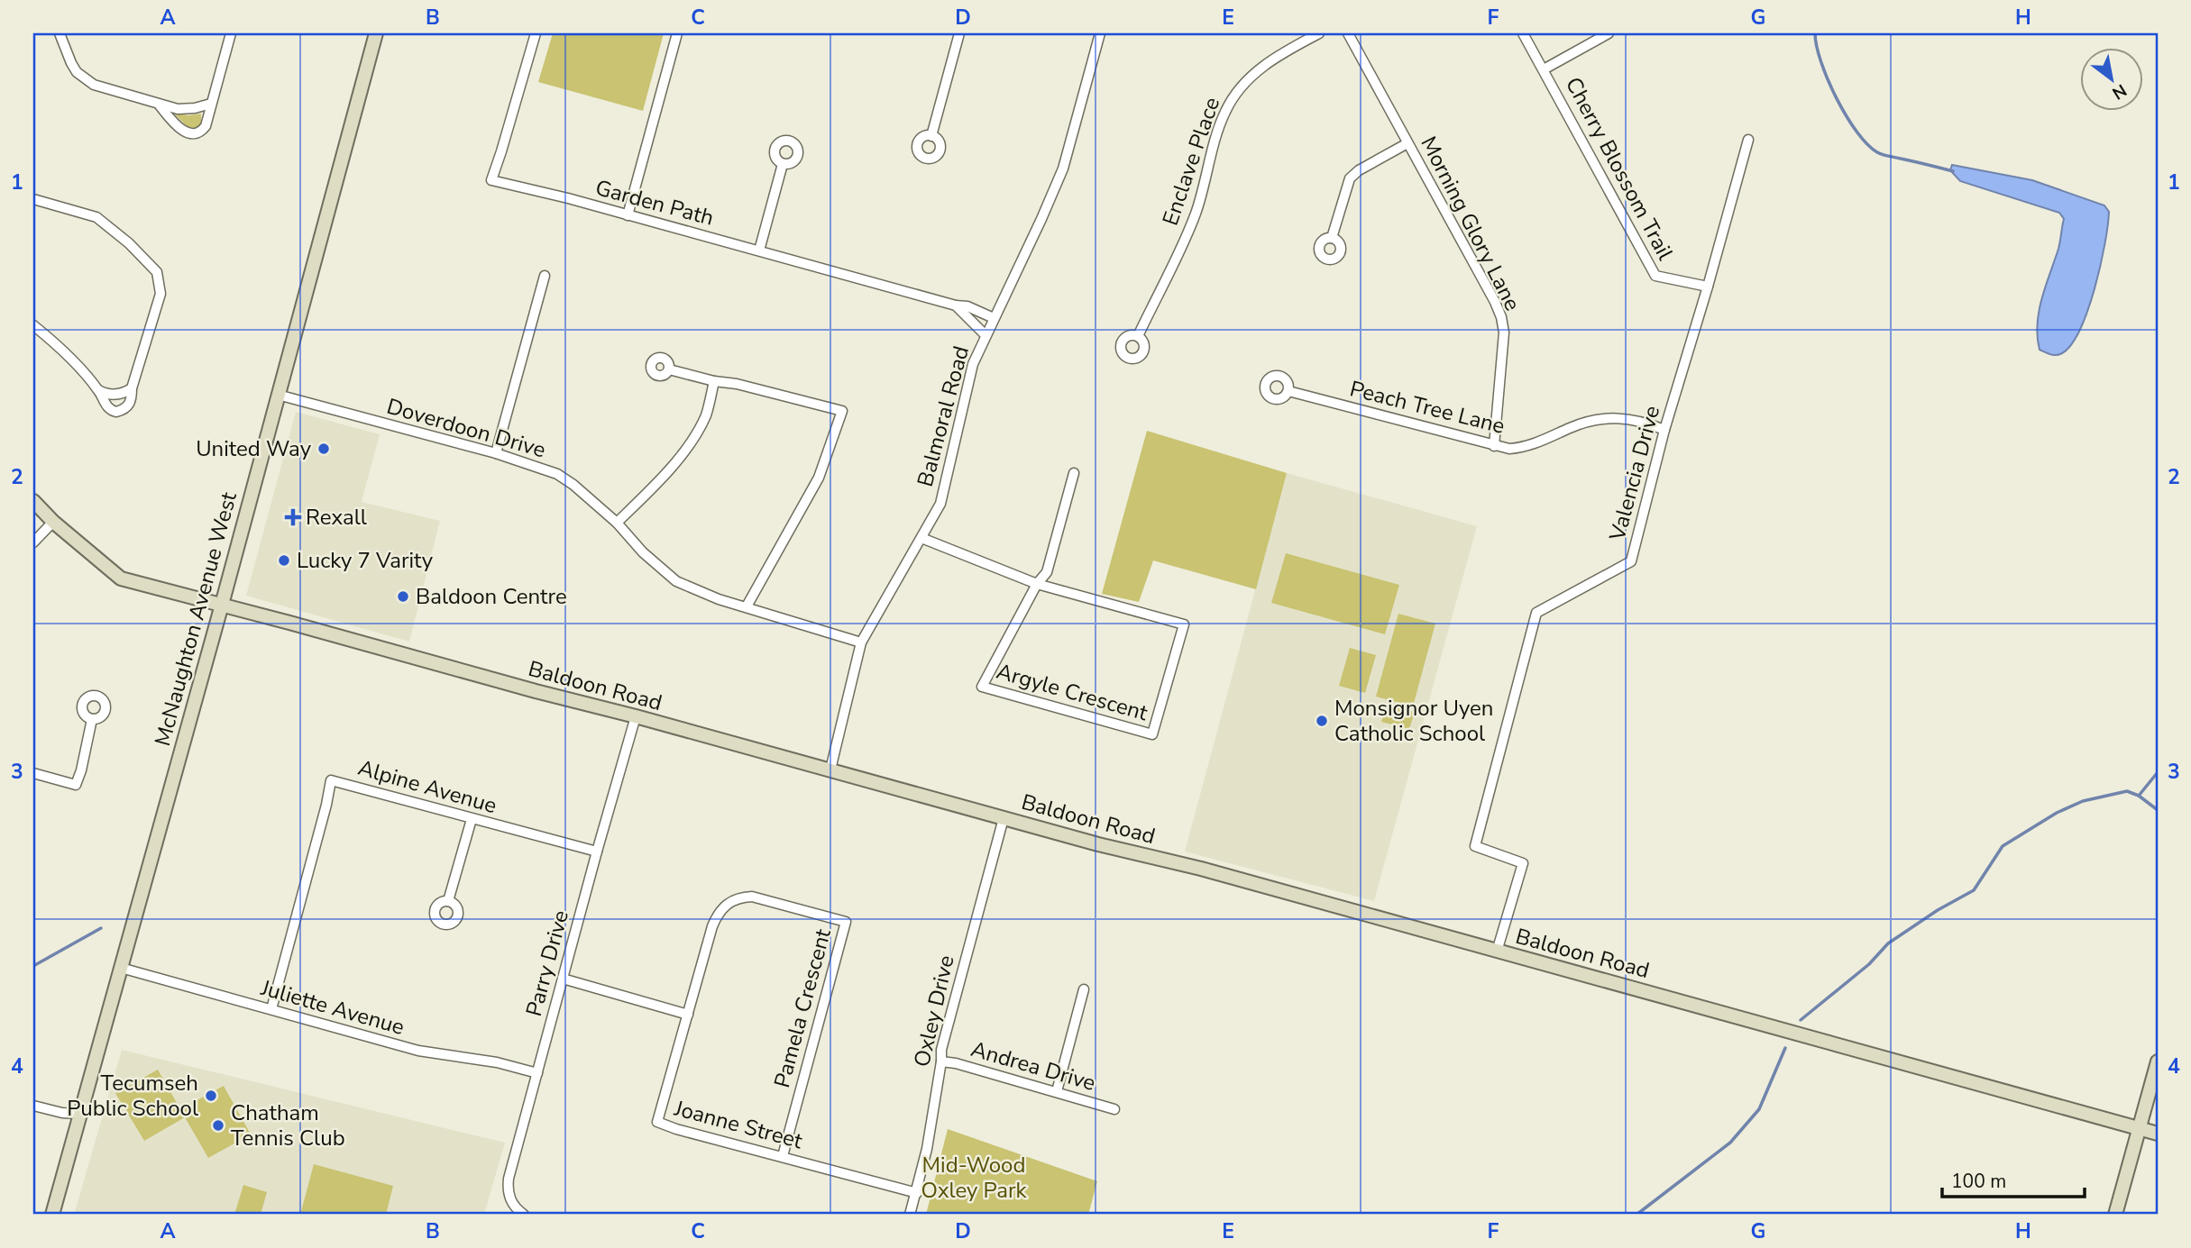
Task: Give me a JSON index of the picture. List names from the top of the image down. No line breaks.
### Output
{"streets":{"street":["Enclave Place","Cherry Blossom Trail","Garden Path","Morning Glory Lane","Peach Tree Lane","Balmoral Road","Doverdoon Drive","Valencia Drive","McNaughton Avenue West","Baldoon Road","Argyle Crescent","Alpine Avenue","Parry Drive","Juliette Avenue","Pamela Crescent","Oxley Drive","Andrea Drive","Joanne Street"]},"crossings":[["Cherry Blossom Trail","Valencia Drive"],["Garden Path","Balmoral Road"],["Morning Glory Lane","Peach Tree Lane"],["Peach Tree Lane","Valencia Drive"],["Balmoral Road","Doverdoon Drive"],["Balmoral Road","Baldoon Road"],["Balmoral Road","Argyle Crescent"],["Doverdoon Drive","McNaughton Avenue West"],["Valencia Drive","Baldoon Road"],["McNaughton Avenue West","Baldoon Road"],["McNaughton Avenue West","Juliette Avenue"],["Baldoon Road","Parry Drive"],["Baldoon Road","Oxley Drive"],["Alpine Avenue","Parry Drive"],["Alpine Avenue","Juliette Avenue"],["Parry Drive","Juliette Avenue"],["Pamela Crescent","Joanne Street"],["Oxley Drive","Andrea Drive"],["Oxley Drive","Joanne Street"]],"parks":["Mid-Wood Oxley Park"],"places":{"other":["United Way","Lucky 7 Varity","Baldoon Centre","Monsignor Uyen Catholic School","Tecumseh Public School","Chatham Tennis Club"],"health":["Rexall"]},"scale_bar":"100 m","north":"bottom right","grid":{"columns":["A","B","C","D","E","F","G","H"],"rows":["1","2","3","4"]}}
